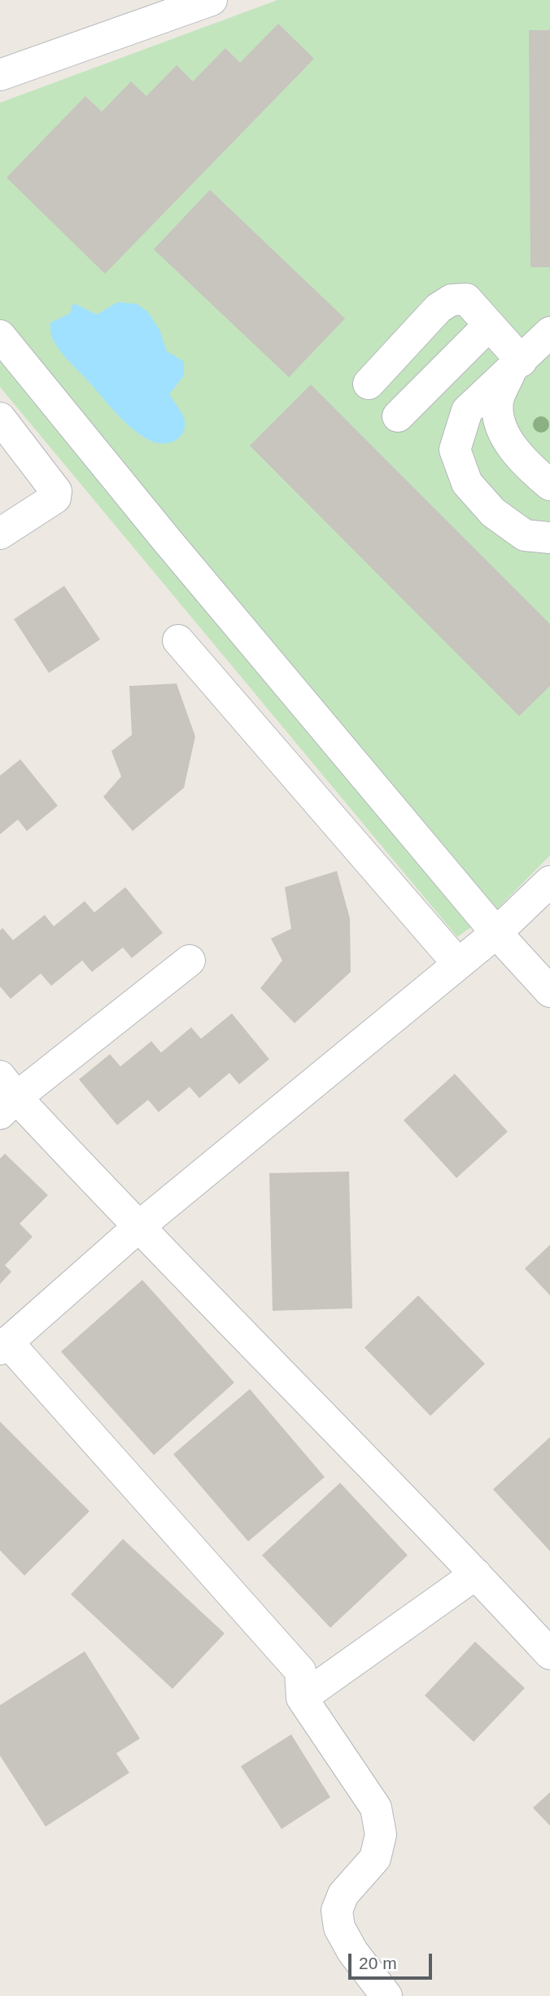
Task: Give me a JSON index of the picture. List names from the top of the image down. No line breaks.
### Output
{"scale_bar":"20 m"}
